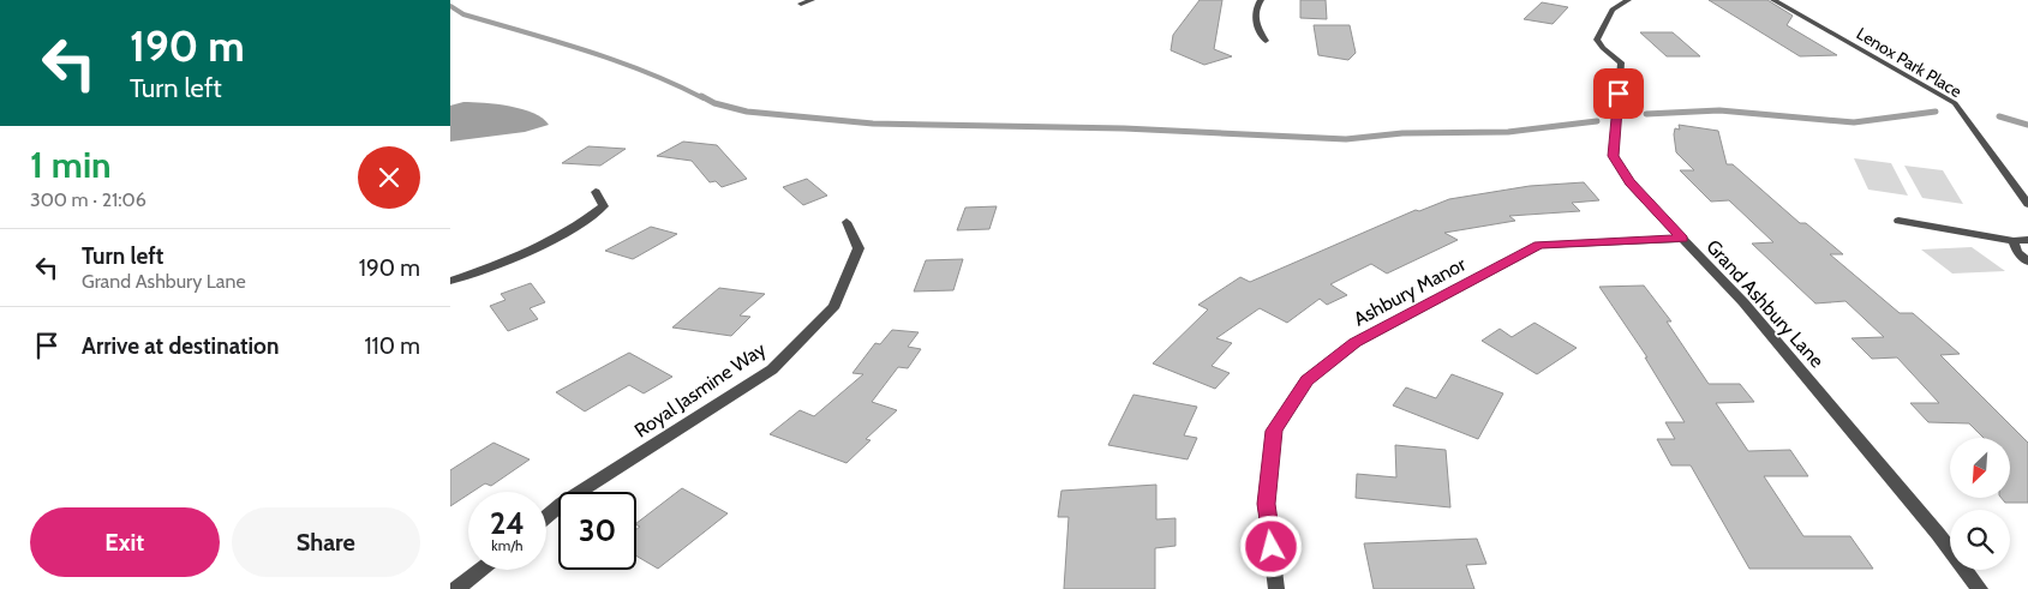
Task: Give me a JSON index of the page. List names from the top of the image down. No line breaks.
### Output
{"streets":{"street":["Lenox Park Place","Ashbury Manor","Grand Ashbury Lane","Royal Jasmine Way"]},"crossings":[["Ashbury Manor","Grand Ashbury Lane"]],"north":"bottom left","page":{"turn":["190 m","Turn left"],"heading":["1 min","300 m · 21:06"],"list":[{"name":"Turn left","note":"Grand Ashbury Lane","value":"190 m"},{"name":"Arrive at destination","value":"110 m"}],"speed":"24 km/h","limit":"30","buttons":["Exit","Share"]}}
